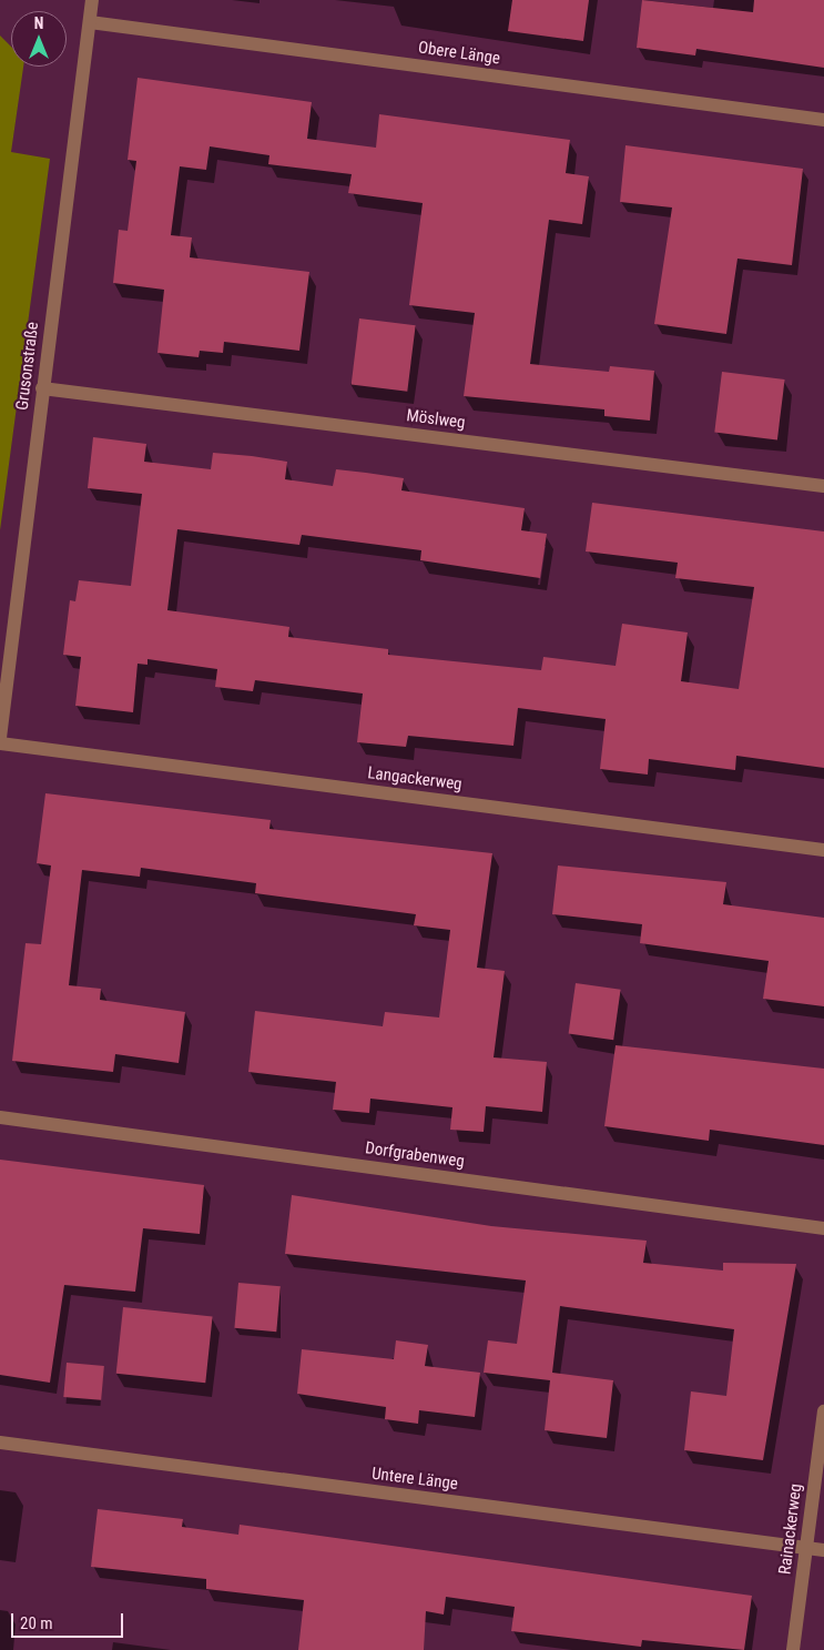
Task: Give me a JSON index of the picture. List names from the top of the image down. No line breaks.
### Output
{"streets":{"street":["Obere Länge","Grusonstraße","Möslweg","Langackerweg","Dorfgrabenweg","Untere Länge","Rainackerweg"]},"crossings":[["Obere Länge","Grusonstraße"],["Grusonstraße","Möslweg"],["Untere Länge","Rainackerweg"]],"scale_bar":"20 m","north":"top"}
